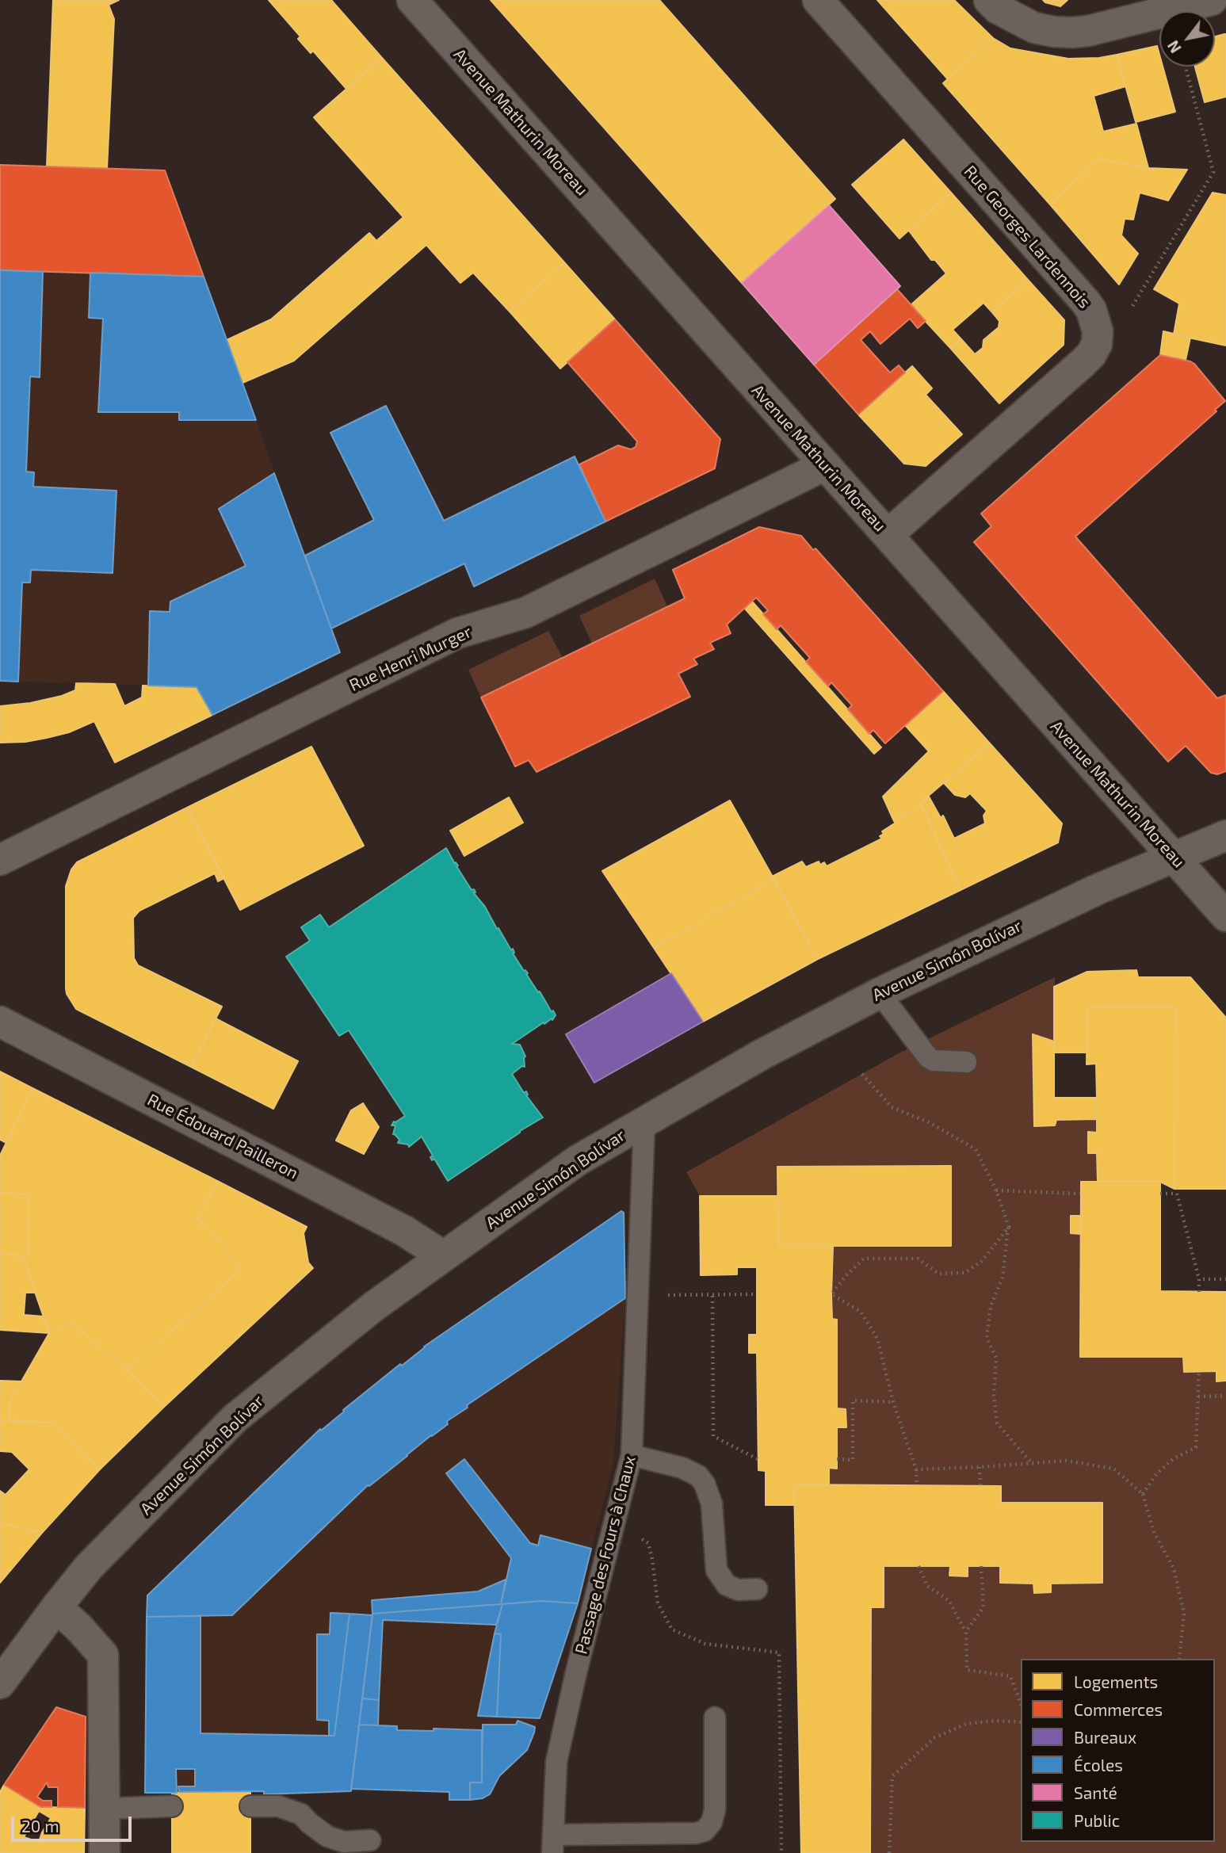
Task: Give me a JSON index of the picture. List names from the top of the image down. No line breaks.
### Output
{"streets":{"street":["Avenue Mathurin Moreau","Rue Georges Lardennois","Rue Henri Murger","Avenue Simón Bolívar","Rue Édouard Pailleron"],"lane":["Passage des Fours à Chaux"]},"crossings":[["Avenue Mathurin Moreau","Rue Georges Lardennois"],["Avenue Mathurin Moreau","Rue Henri Murger"],["Avenue Mathurin Moreau","Avenue Simón Bolívar"],["Avenue Simón Bolívar","Rue Édouard Pailleron"],["Avenue Simón Bolívar","Passage des Fours à Chaux"]],"legend":["Logements","Commerces","Bureaux","Écoles","Santé","Public"],"scale_bar":"20 m","north":"bottom left"}
